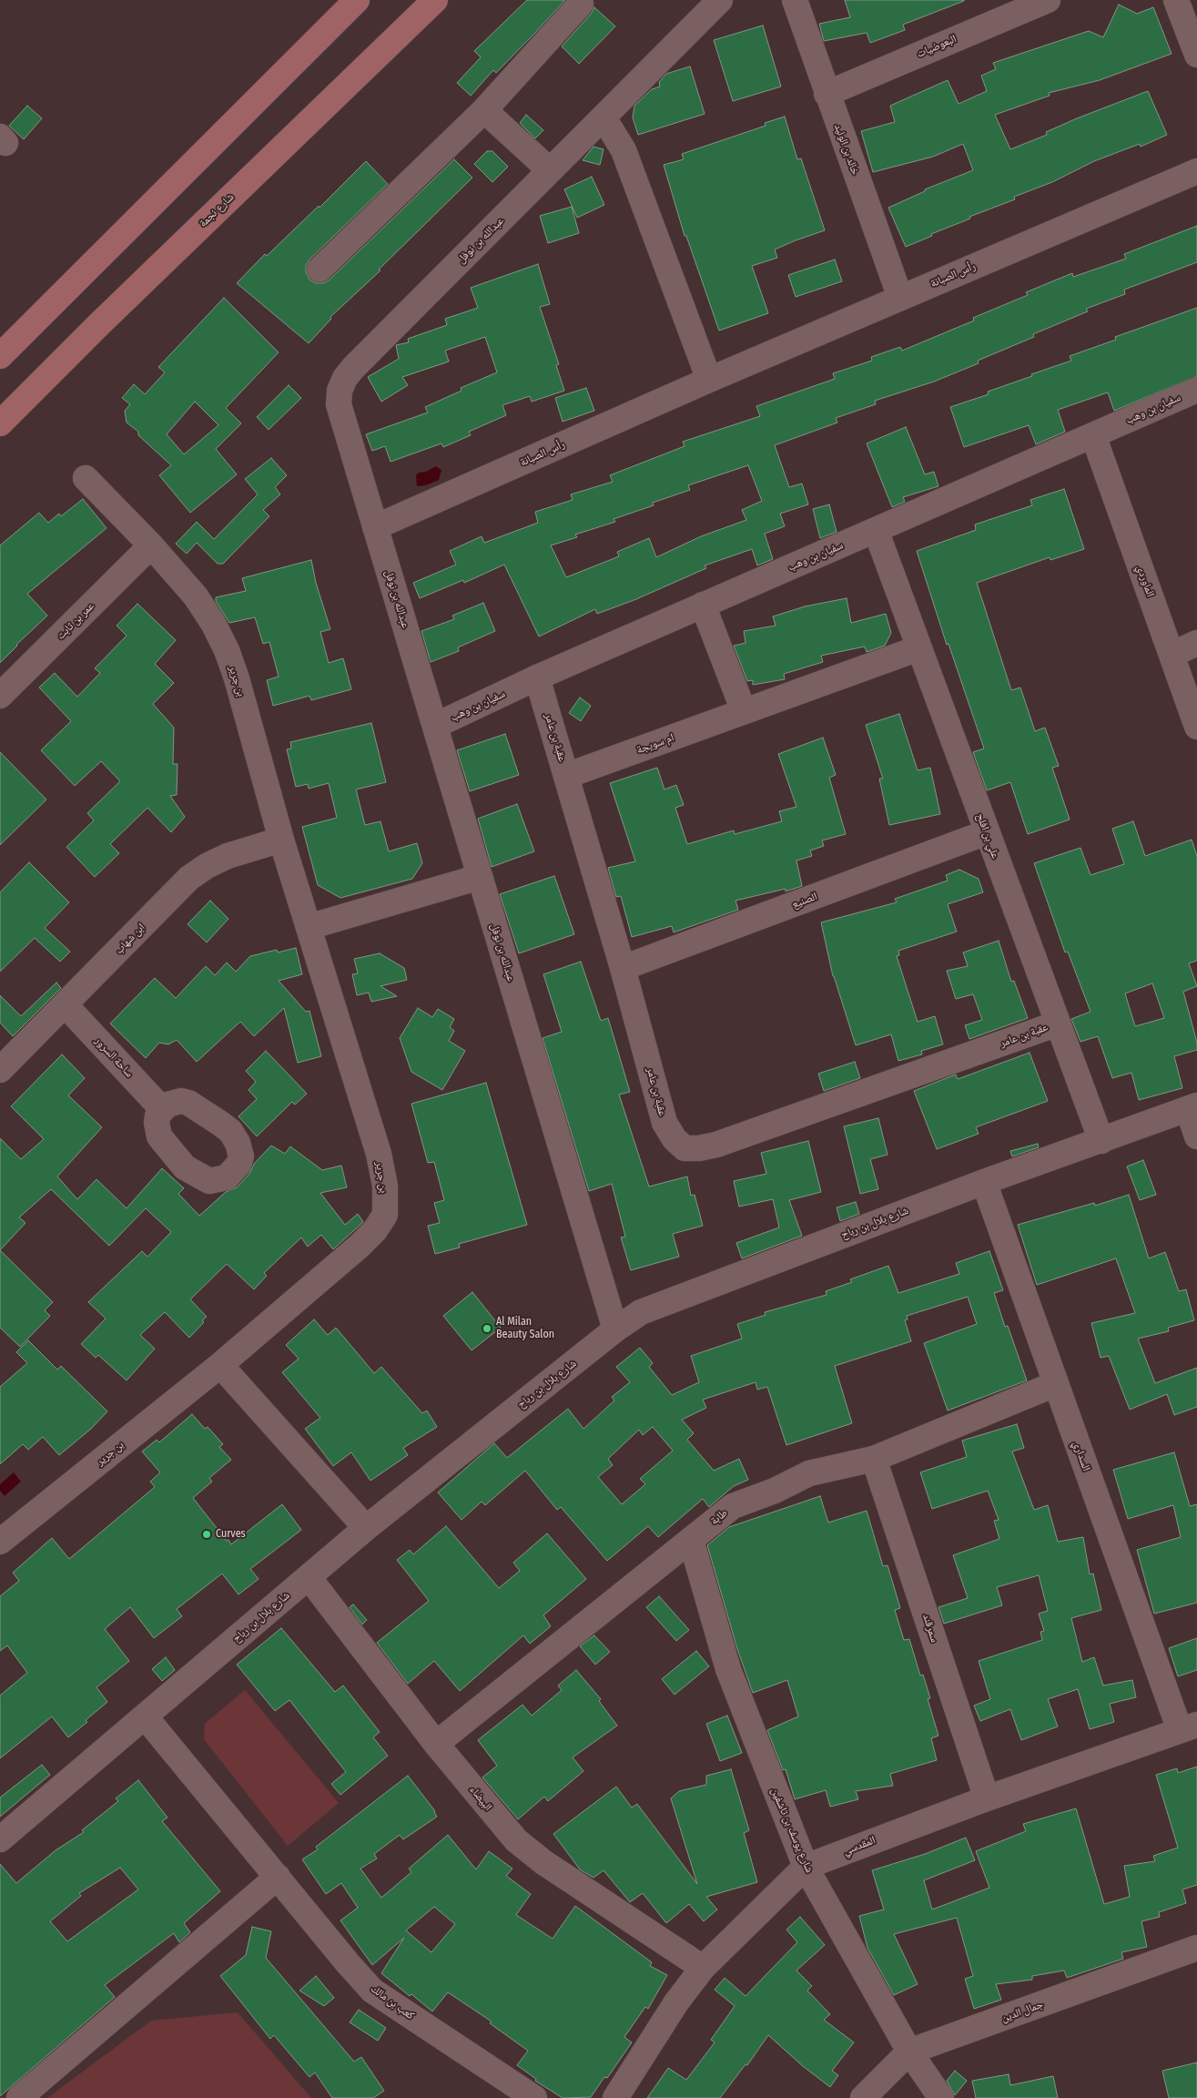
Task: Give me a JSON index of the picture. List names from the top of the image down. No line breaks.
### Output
{"streets":{"main road":["شارع نجمة"],"street":["البعوضيات","خالد بن الوليد","عبدالله بن نوفل","رأس الصبانة","سفيان بن وهب","الماوردي","عمر بن ثابت","بن جرير","عقبة بن عامر","ام سويجة","علي بن افلح","الصنيع","ابن شهاب","ساحة السرور","شارع بلال بن رباح","السداري","طابة","سمرقند","البيضاء","شارع يوسف بن تاشفين","المقدسي","كعب بن مالك","جمال الدين"]},"crossings":[["البعوضيات","خالد بن الوليد"],["خالد بن الوليد","رأس الصبانة"],["عبدالله بن نوفل","رأس الصبانة"],["عبدالله بن نوفل","سفيان بن وهب"],["عبدالله بن نوفل","شارع بلال بن رباح"],["سفيان بن وهب","الماوردي"],["سفيان بن وهب","عقبة بن عامر"],["سفيان بن وهب","علي بن افلح"],["عمر بن ثابت","بن جرير"],["بن جرير","ابن شهاب"],["عقبة بن عامر","ام سويجة"],["عقبة بن عامر","علي بن افلح"],["عقبة بن عامر","الصنيع"],["ام سويجة","علي بن افلح"],["علي بن افلح","الصنيع"],["علي بن افلح","شارع بلال بن رباح"],["ابن شهاب","ساحة السرور"],["شارع بلال بن رباح","السداري"],["شارع بلال بن رباح","البيضاء"],["شارع بلال بن رباح","كعب بن مالك"],["السداري","طابة"],["السداري","المقدسي"],["طابة","سمرقند"],["طابة","البيضاء"],["طابة","شارع يوسف بن تاشفين"],["سمرقند","المقدسي"],["البيضاء","المقدسي"],["شارع يوسف بن تاشفين","المقدسي"],["شارع يوسف بن تاشفين","جمال الدين"]],"places":["Al Milan Beauty Salon","Curves"]}
